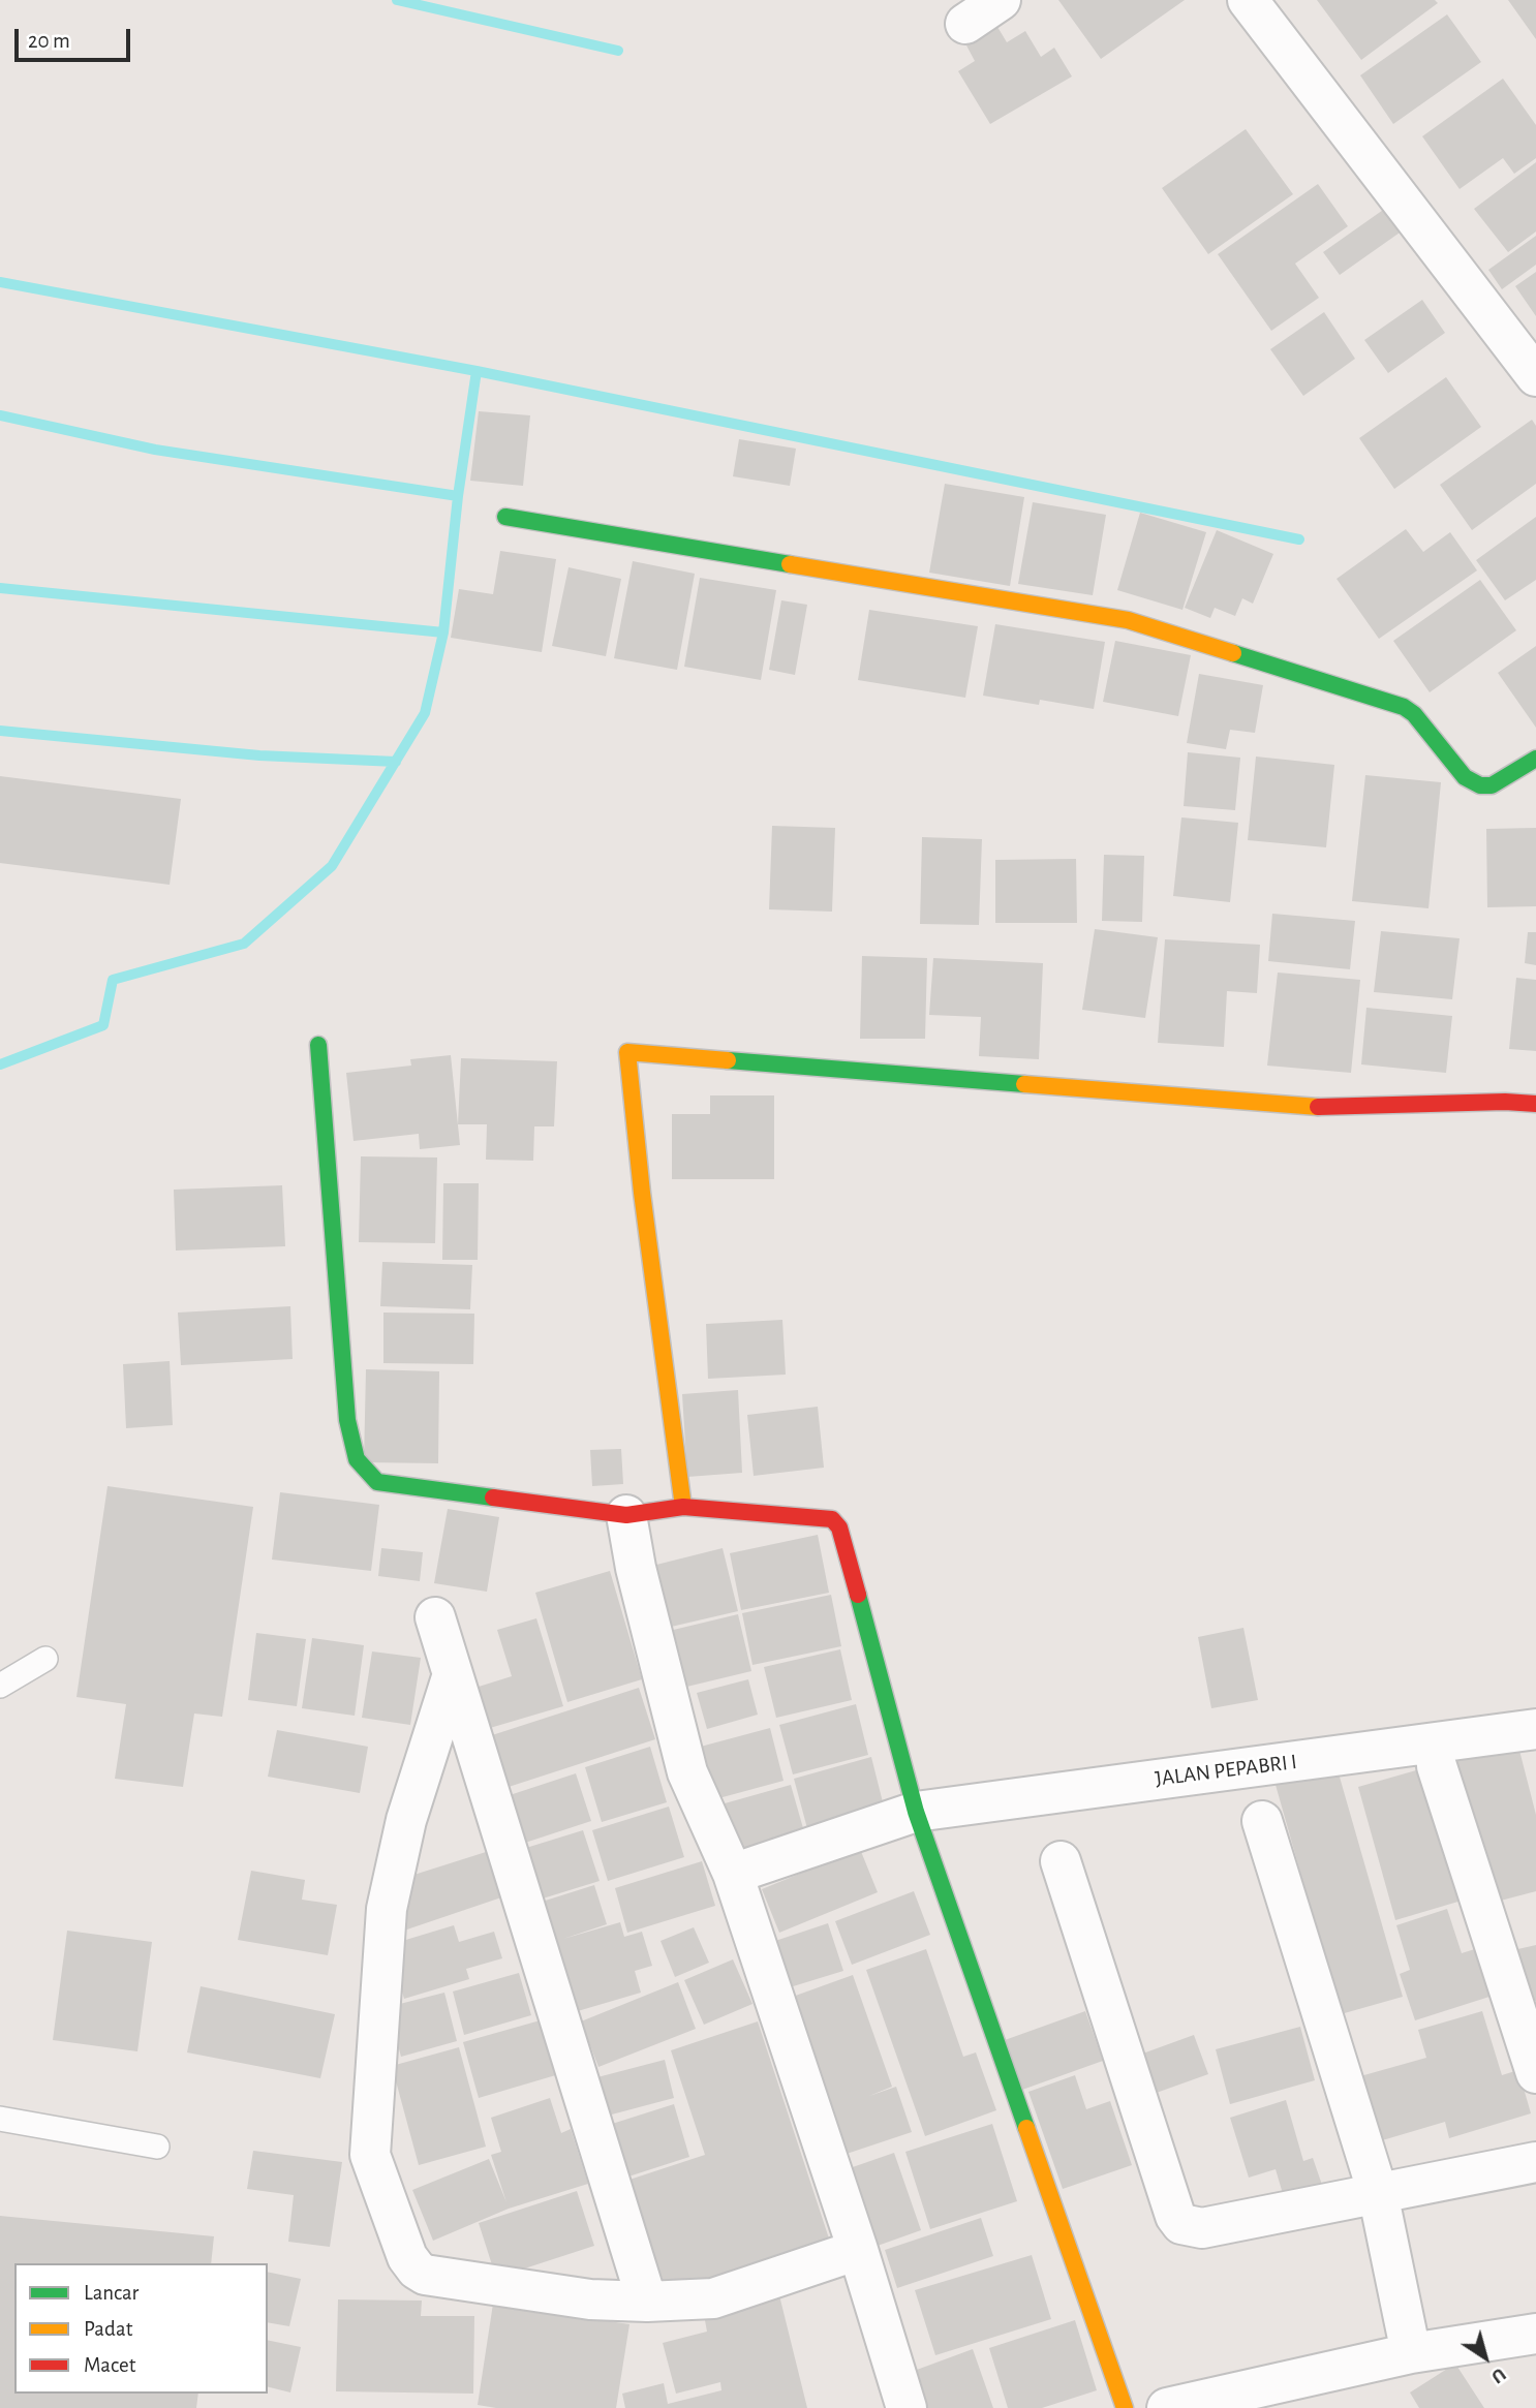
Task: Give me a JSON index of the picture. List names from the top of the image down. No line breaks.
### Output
{"streets":{"street":["JALAN PEPABRI I"]},"legend":["Lancar","Padat","Macet"],"scale_bar":"20 m","north":"bottom right"}
